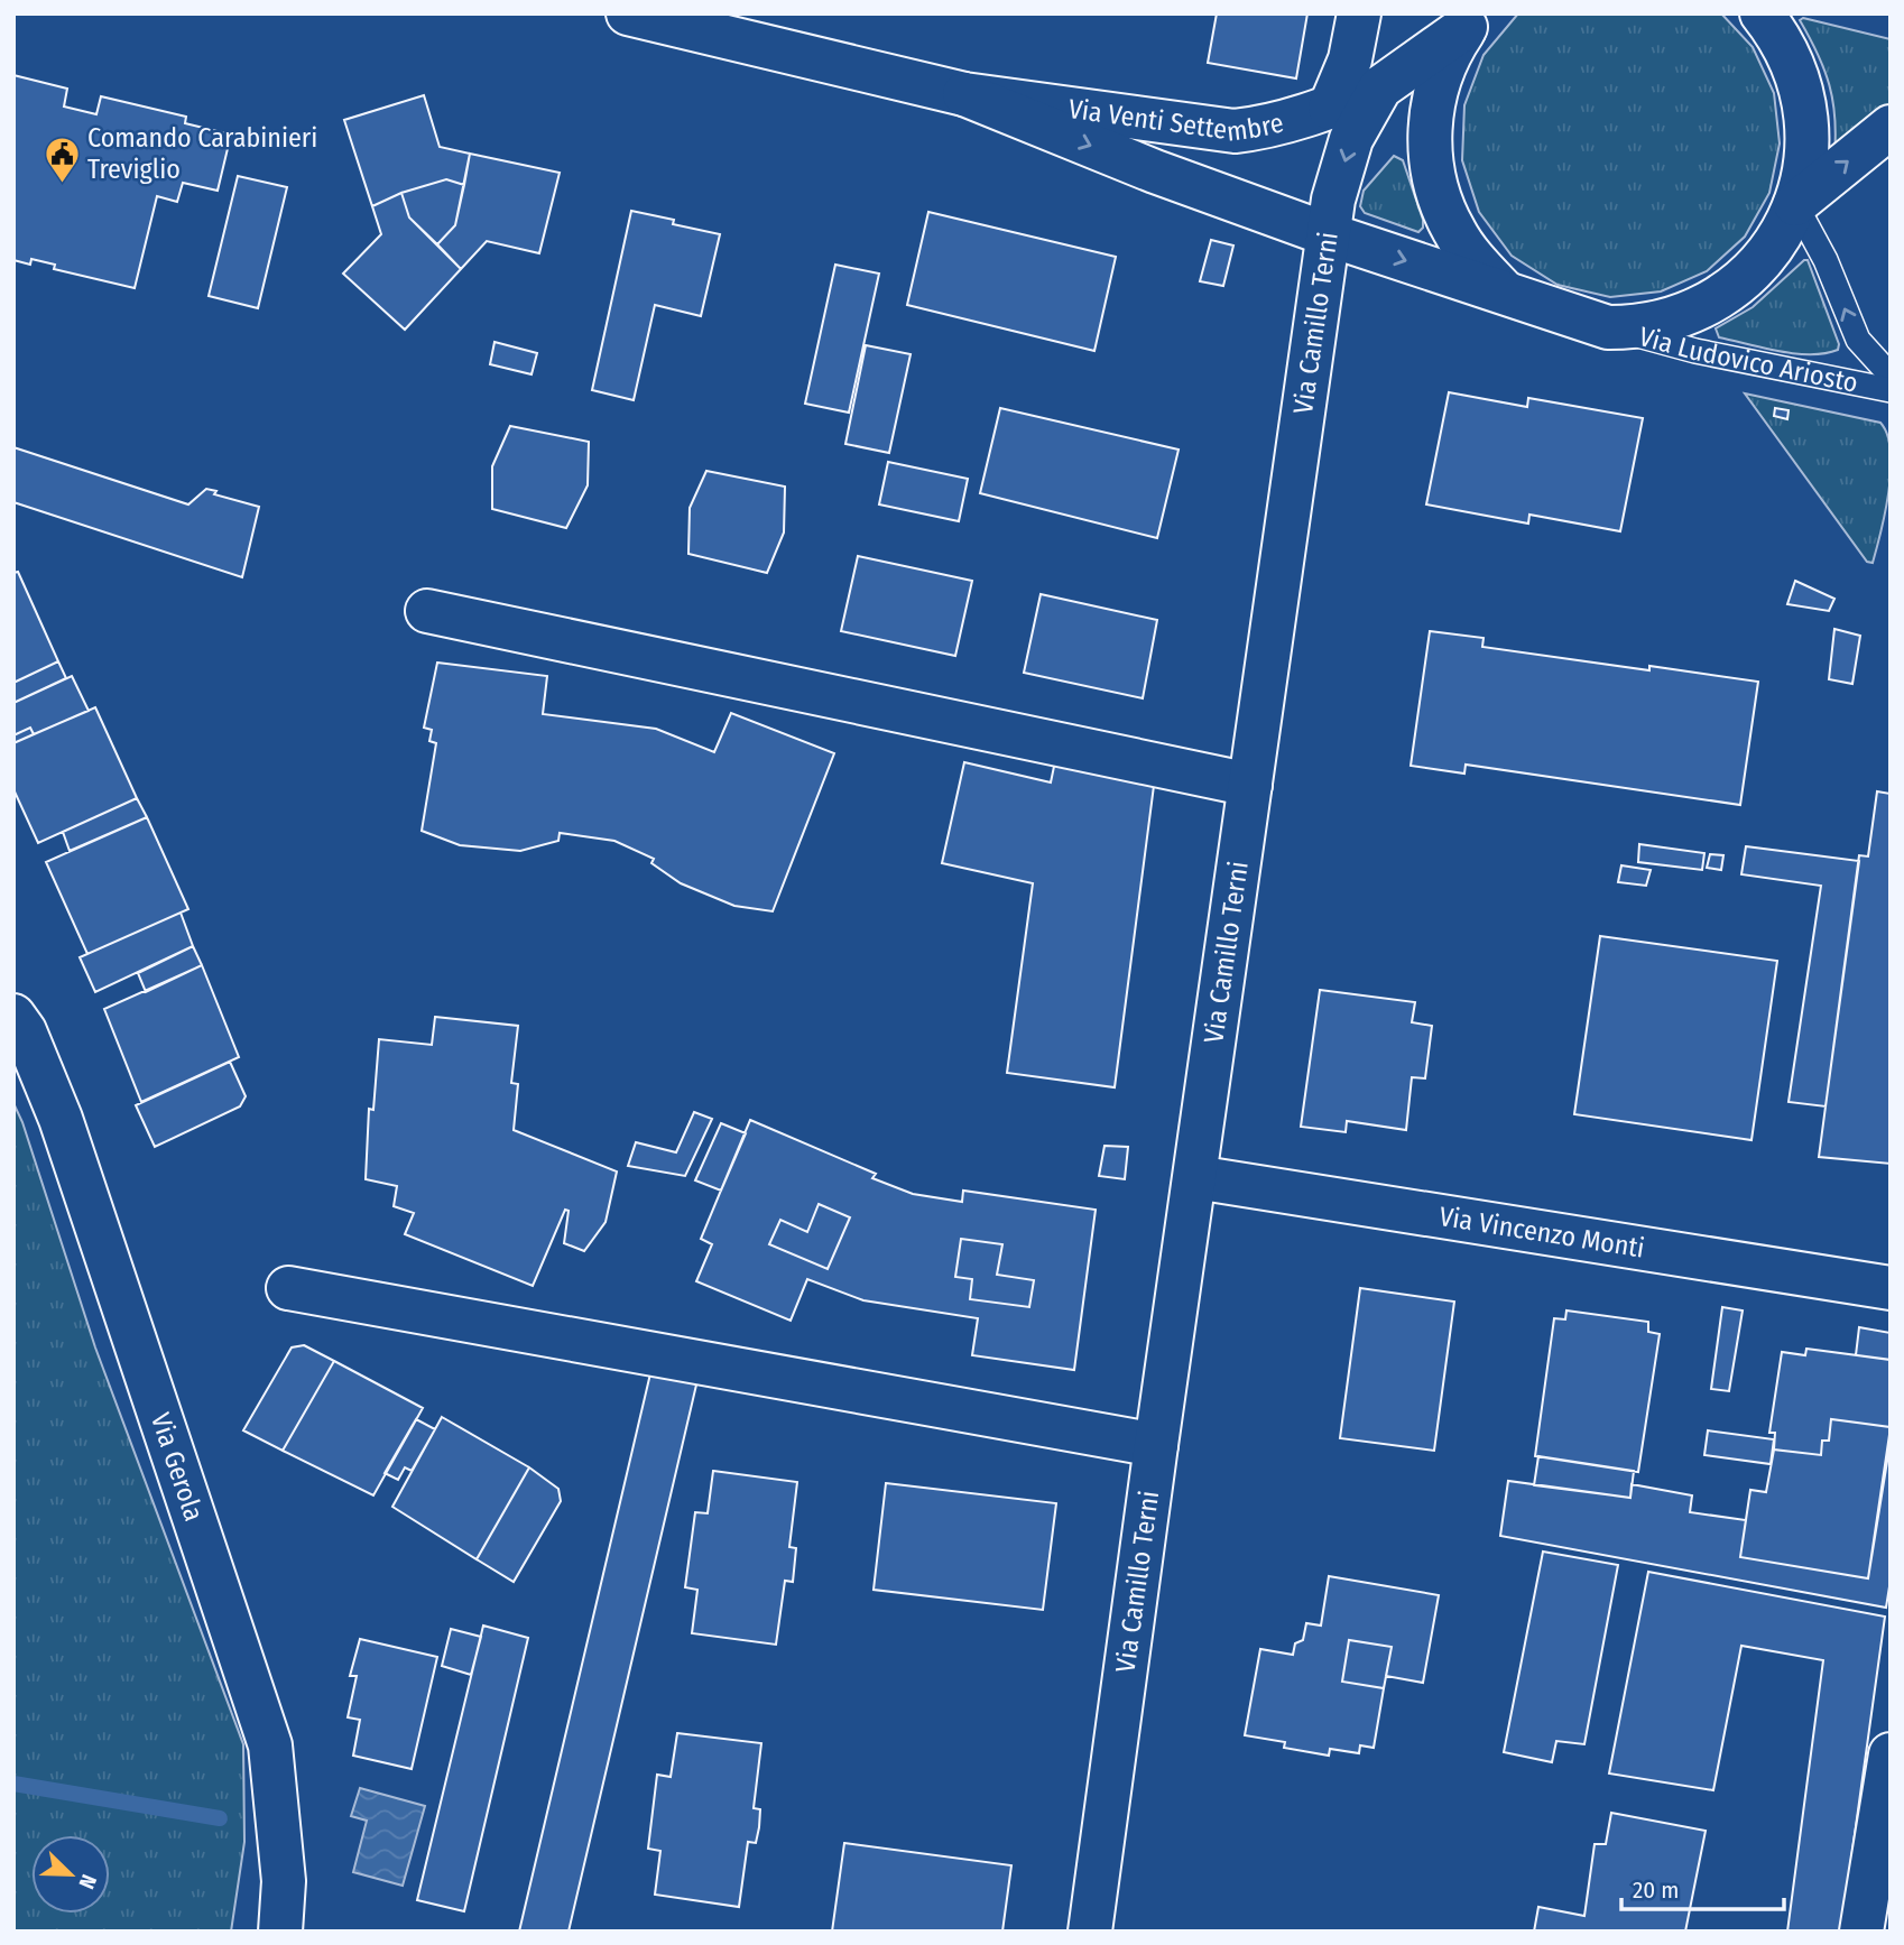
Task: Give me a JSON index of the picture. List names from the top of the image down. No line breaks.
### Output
{"streets":{"street":["Via Venti Settembre","Via Camillo Terni","Via Vincenzo Monti","Via Gerola"],"lane":["Via Ludovico Ariosto"]},"crossings":[["Via Venti Settembre","Via Camillo Terni"],["Via Venti Settembre","Via Ludovico Ariosto"],["Via Camillo Terni","Via Vincenzo Monti"]],"one_way":["Via Ludovico Ariosto"],"places":{"public building":["Comando Carabinieri Treviglio"]},"scale_bar":"20 m","north":"bottom right"}
